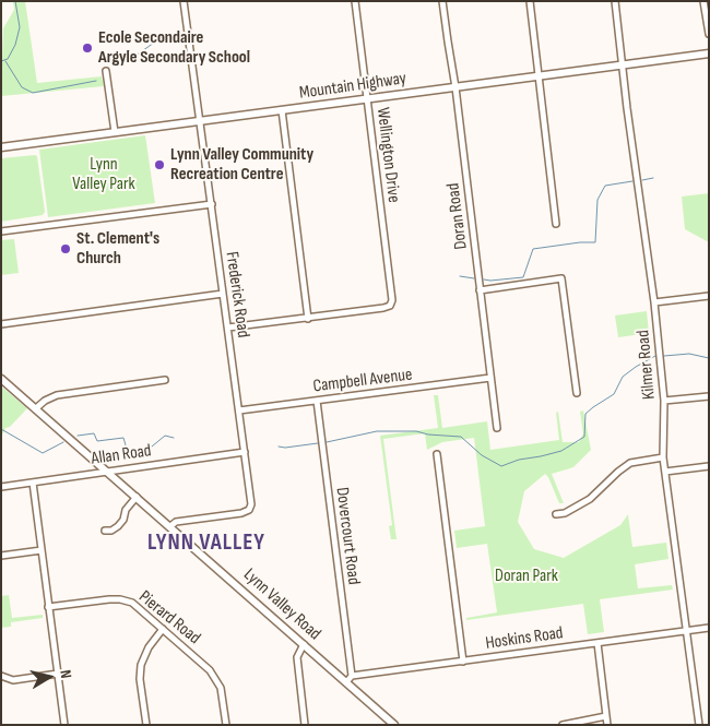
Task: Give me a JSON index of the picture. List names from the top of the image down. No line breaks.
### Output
{"streets":{"street":["Mountain Highway","Wellington Drive","Doran Road","Frederick Road","Kilmer Road","Campbell Avenue","Allan Road","Dovercourt Road","Lynn Valley Road","Pierard Road","Hoskins Road"]},"crossings":[["Mountain Highway","Wellington Drive"],["Mountain Highway","Doran Road"],["Mountain Highway","Frederick Road"],["Mountain Highway","Kilmer Road"],["Doran Road","Campbell Avenue"],["Frederick Road","Campbell Avenue"],["Frederick Road","Allan Road"],["Frederick Road","Lynn Valley Road"],["Kilmer Road","Hoskins Road"],["Campbell Avenue","Dovercourt Road"],["Allan Road","Lynn Valley Road"],["Dovercourt Road","Hoskins Road"]],"districts":["LYNN VALLEY"],"parks":["Lynn Valley Park","Doran Park"],"places":["Ecole Secondaire Argyle Secondary School","Lynn Valley Community Recreation Centre","St. Clement's Church"],"north":"right"}
